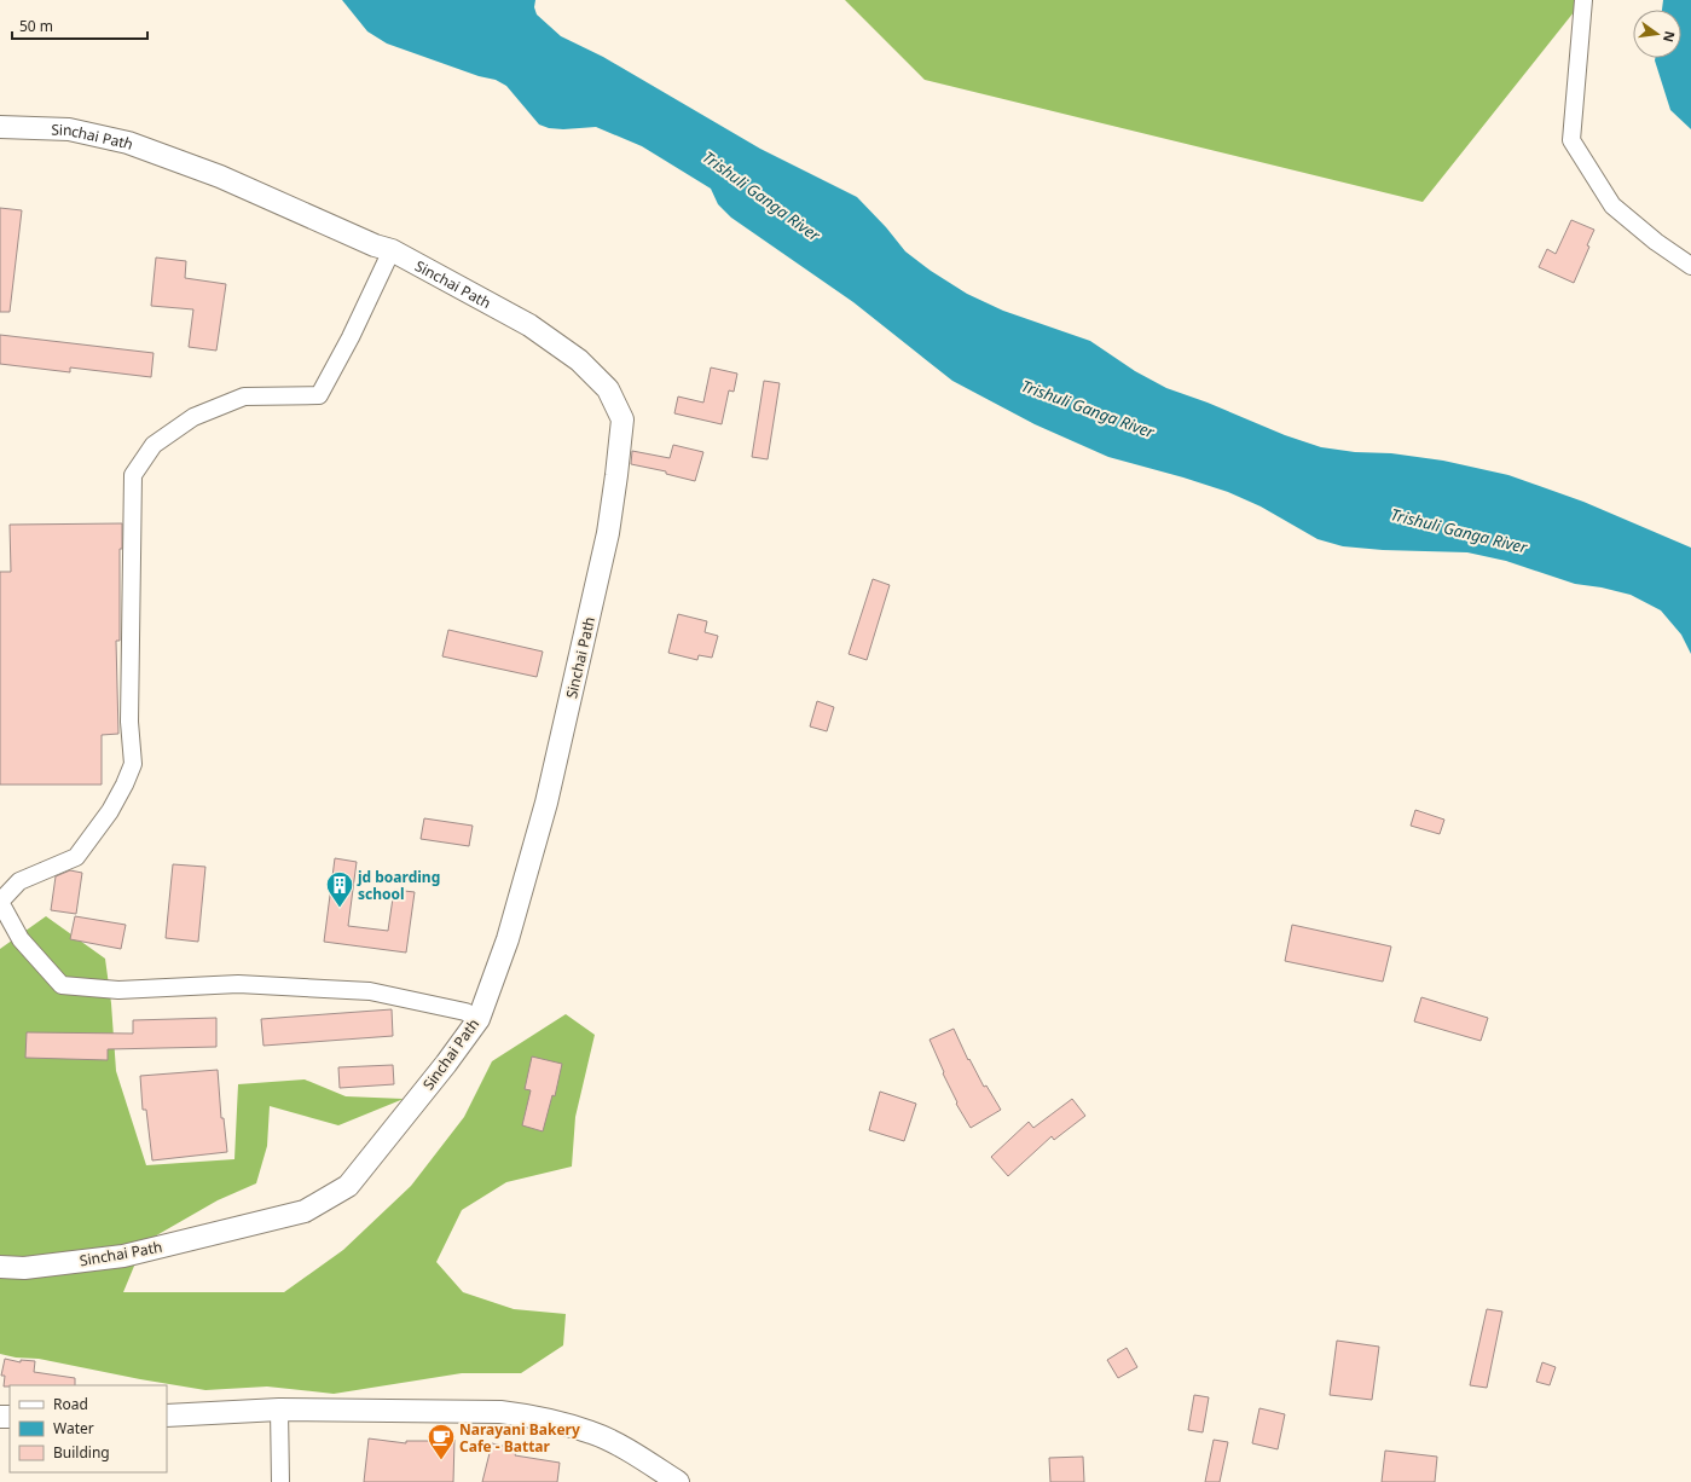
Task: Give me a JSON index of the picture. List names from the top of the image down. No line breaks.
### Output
{"streets":{"street":["Sinchai Path"]},"water":["Trishuli Ganga River"],"places":{"building":["jd boarding school"],"cafe":["Narayani Bakery Cafe - Battar"]},"legend":["Road","Water","Building"],"scale_bar":"50 m","north":"right"}
